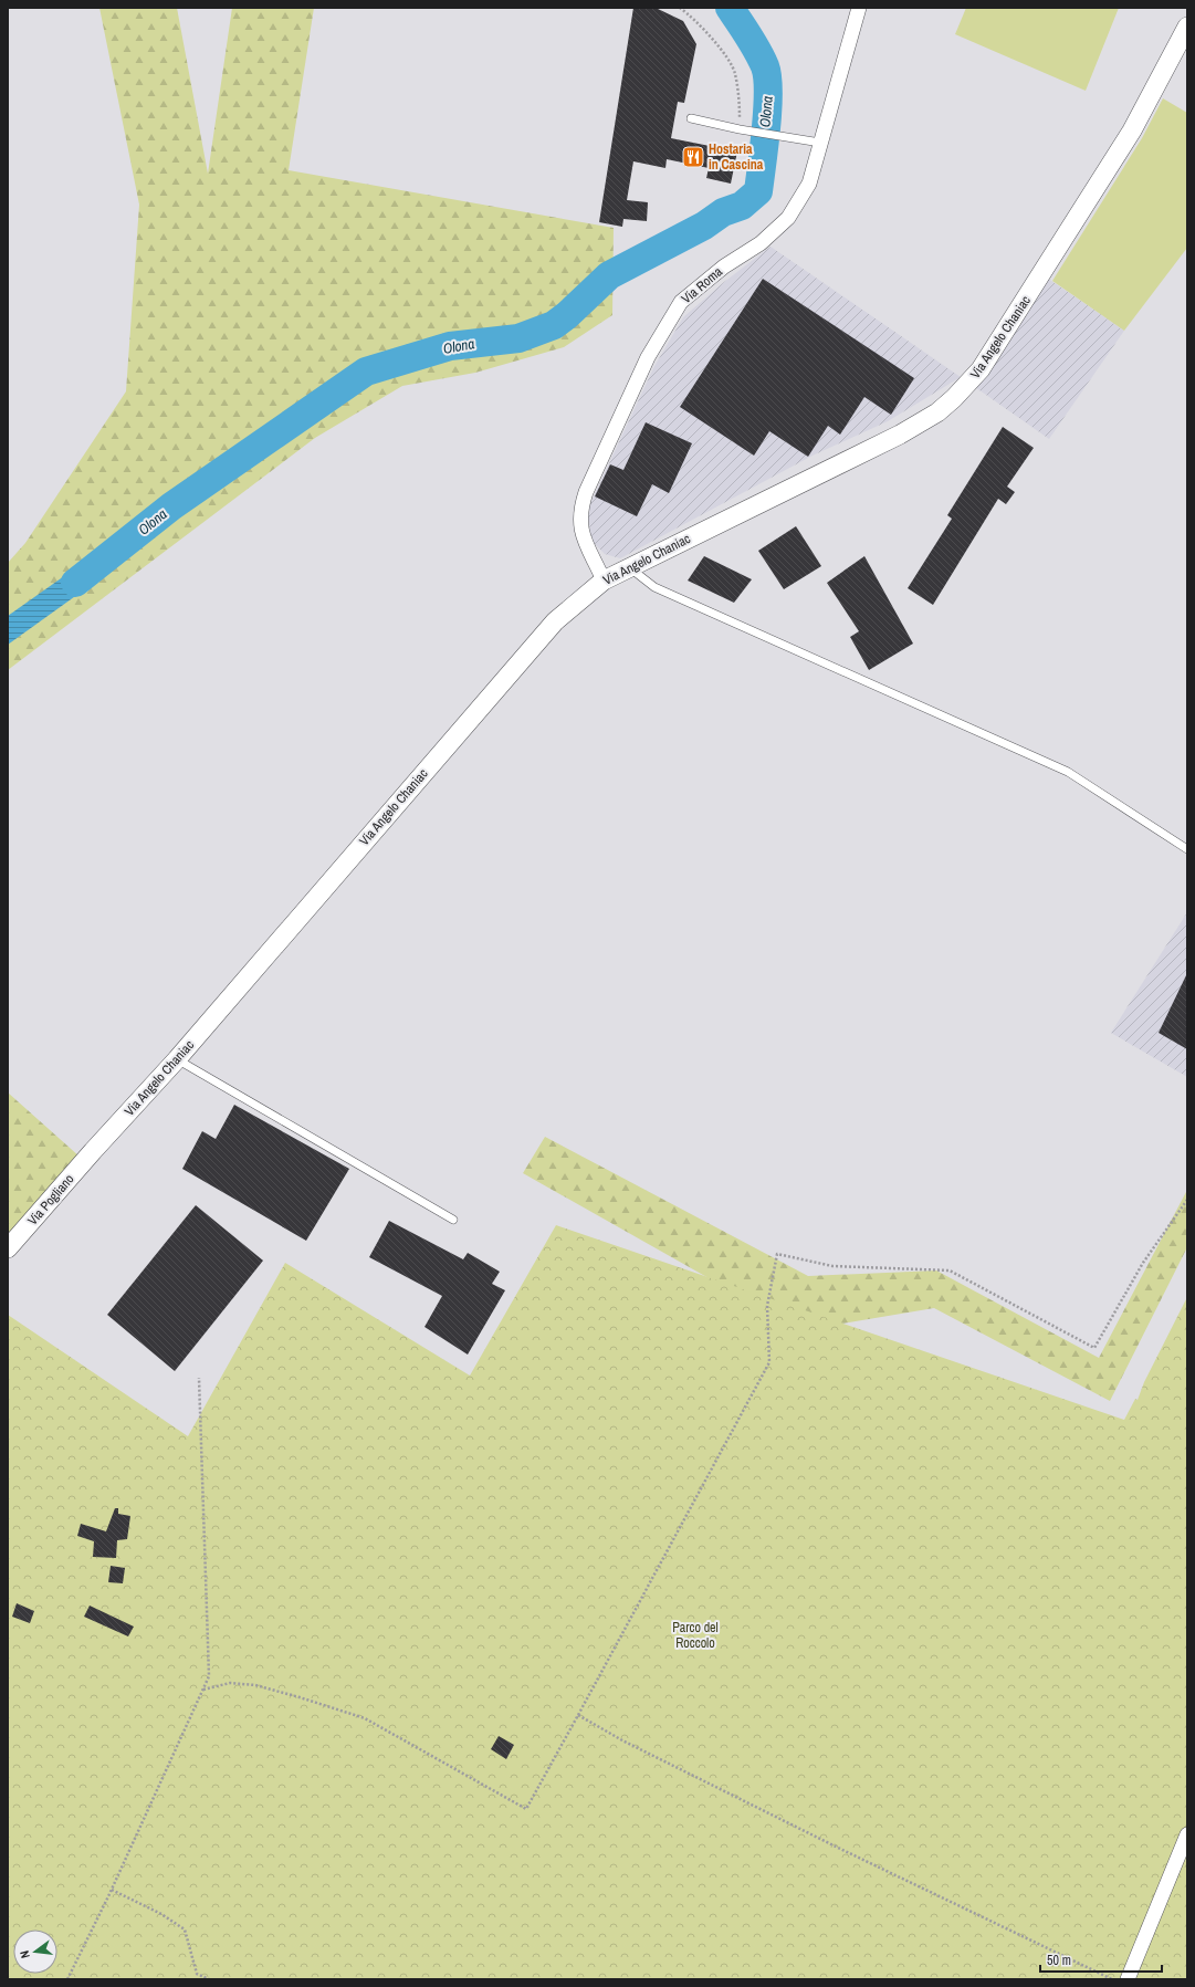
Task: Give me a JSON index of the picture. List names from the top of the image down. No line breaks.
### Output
{"streets":{"street":["Via Roma","Via Angelo Chaniac","Via Pogliano"]},"crossings":[["Via Roma","Via Angelo Chaniac"],["Via Angelo Chaniac","Via Pogliano"]],"water":["Olona"],"parks":["Parco del Roccolo"],"places":{"restaurant":["Hostaria in Cascina"]},"scale_bar":"50 m","north":"left"}
